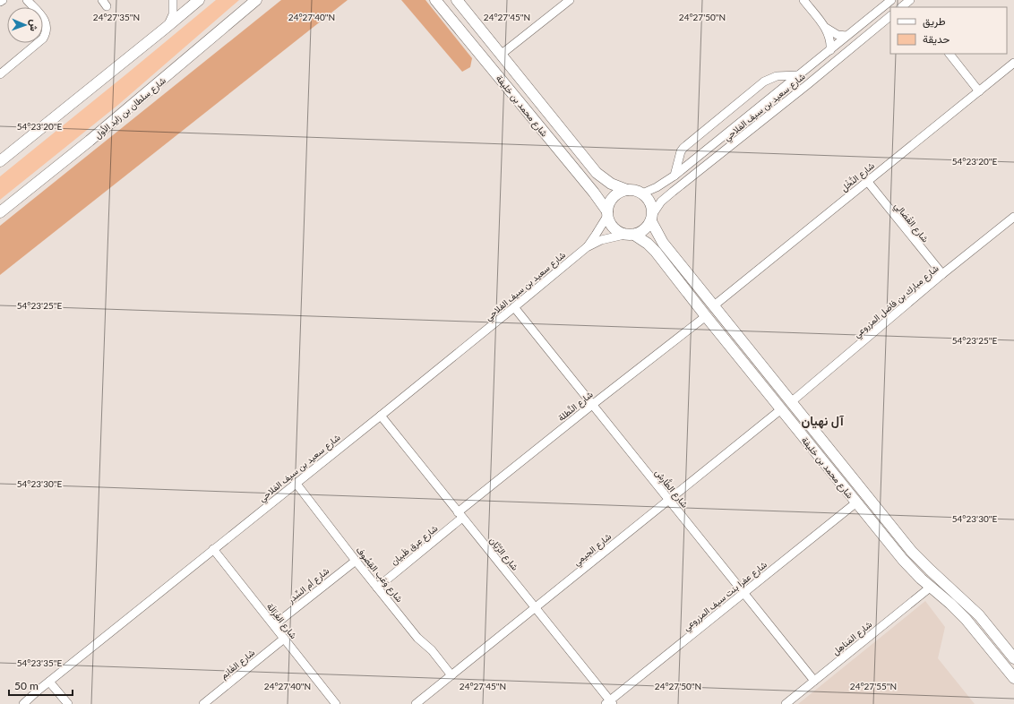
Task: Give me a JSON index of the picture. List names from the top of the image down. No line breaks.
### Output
{"streets":{"main road":["شارع محمد بن خليفة","شارع سلطان بن زايد الأول"],"street":["شارع سعيد بن سيف الفلاحي","شارع النَّخْل","شارع القْصَالِي","شارع مبارك بن فاضل المزروعي","شارع النَّطلة","شارع الطَّارِش","شارع عِرق ظَبيان","شارع الجيمي","شارع الرَّيَّان","شارع وَعَب القِصُوف","شارع أم السِّدِر","شارع عفرا بنت سيف المزروعي","شارع الغَزَالَة","شارع المَناهِل","شارع الغَانِم"]},"crossings":[["شارع محمد بن خليفة","شارع سعيد بن سيف الفلاحي"],["شارع محمد بن خليفة","شارع النَّخْل"],["شارع محمد بن خليفة","شارع مبارك بن فاضل المزروعي"],["شارع محمد بن خليفة","شارع النَّطلة"],["شارع محمد بن خليفة","شارع الجيمي"],["شارع محمد بن خليفة","شارع عفرا بنت سيف المزروعي"],["شارع محمد بن خليفة","شارع المَناهِل"],["شارع سعيد بن سيف الفلاحي","شارع الطَّارِش"],["شارع سعيد بن سيف الفلاحي","شارع الرَّيَّان"],["شارع سعيد بن سيف الفلاحي","شارع وَعَب القِصُوف"],["شارع سعيد بن سيف الفلاحي","شارع الغَزَالَة"],["شارع النَّخْل","شارع القْصَالِي"],["شارع القْصَالِي","شارع مبارك بن فاضل المزروعي"],["شارع النَّطلة","شارع الطَّارِش"],["شارع النَّطلة","شارع عِرق ظَبيان"],["شارع النَّطلة","شارع الرَّيَّان"],["شارع الطَّارِش","شارع الجيمي"],["شارع الطَّارِش","شارع عفرا بنت سيف المزروعي"],["شارع الطَّارِش","شارع المَناهِل"],["شارع عِرق ظَبيان","شارع الرَّيَّان"],["شارع عِرق ظَبيان","شارع وَعَب القِصُوف"],["شارع الجيمي","شارع الرَّيَّان"],["شارع الجيمي","شارع وَعَب القِصُوف"],["شارع الرَّيَّان","شارع عفرا بنت سيف المزروعي"],["شارع وَعَب القِصُوف","شارع أم السِّدِر"],["شارع أم السِّدِر","شارع الغَزَالَة"],["شارع الغَزَالَة","شارع الغَانِم"]],"districts":["آل نهيان"],"legend":["طريق","حديقة"],"scale_bar":"50 m","north":"right","coordinates":["24°27'35\"N","24°27'40\"N","24°27'45\"N","24°27'50\"N","54°23'20\"E","54°23'25\"E","54°23'30\"E","54°23'35\"E","24°27'55\"N"]}
